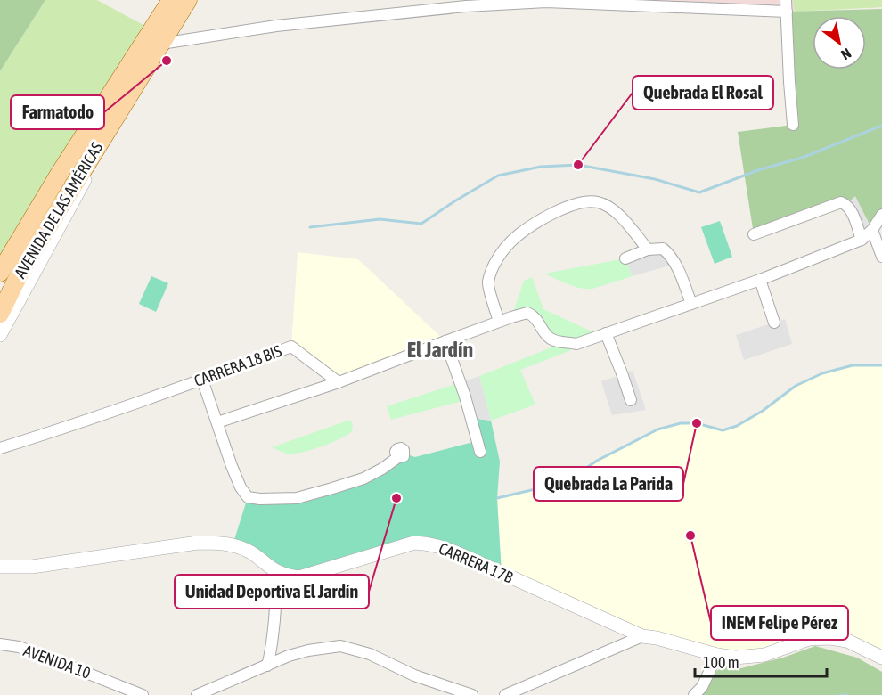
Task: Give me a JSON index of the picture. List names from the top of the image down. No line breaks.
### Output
{"streets":{"main road":["AVENIDA DE LAS AMÉRICAS"],"street":["CARRERA 18 BIS","CARRERA 17B","AVENIDA 10"]},"districts":["El Jardín"],"places":["Farmatodo","Quebrada El Rosal","Quebrada La Parida","Unidad Deportiva El Jardín","INEM Felipe Pérez"],"scale_bar":"100 m","north":"bottom right"}
